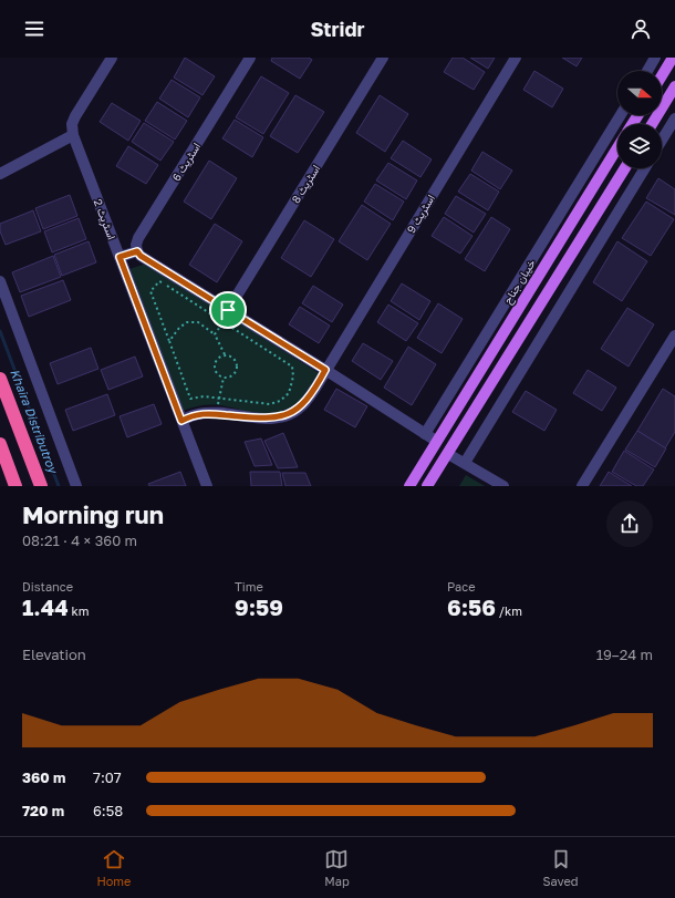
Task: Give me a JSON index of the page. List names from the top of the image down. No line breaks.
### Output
{"streets":{"main road":["خیبان جناح"],"street":["اسٹریٹ 6","اسٹریٹ 8","اسٹریٹ 9","اسٹریٹ 2"]},"crossings":[["اسٹریٹ 9","اسٹریٹ 2"]],"water":["Khaira Distributroy"],"north":"right","page":{"header":"Stridr","heading":["Morning run","08:21 · 4 × 360 m"],"stats":[["Distance","1.44 km"],["Time","9:59"],["Pace","6:56 /km"]],"chart":["Elevation","19–24 m"],"list":[{"name":"360 m","note":"7:07"},{"name":"720 m","note":"6:58"}],"tabs":["Home","Map","Saved"]}}
